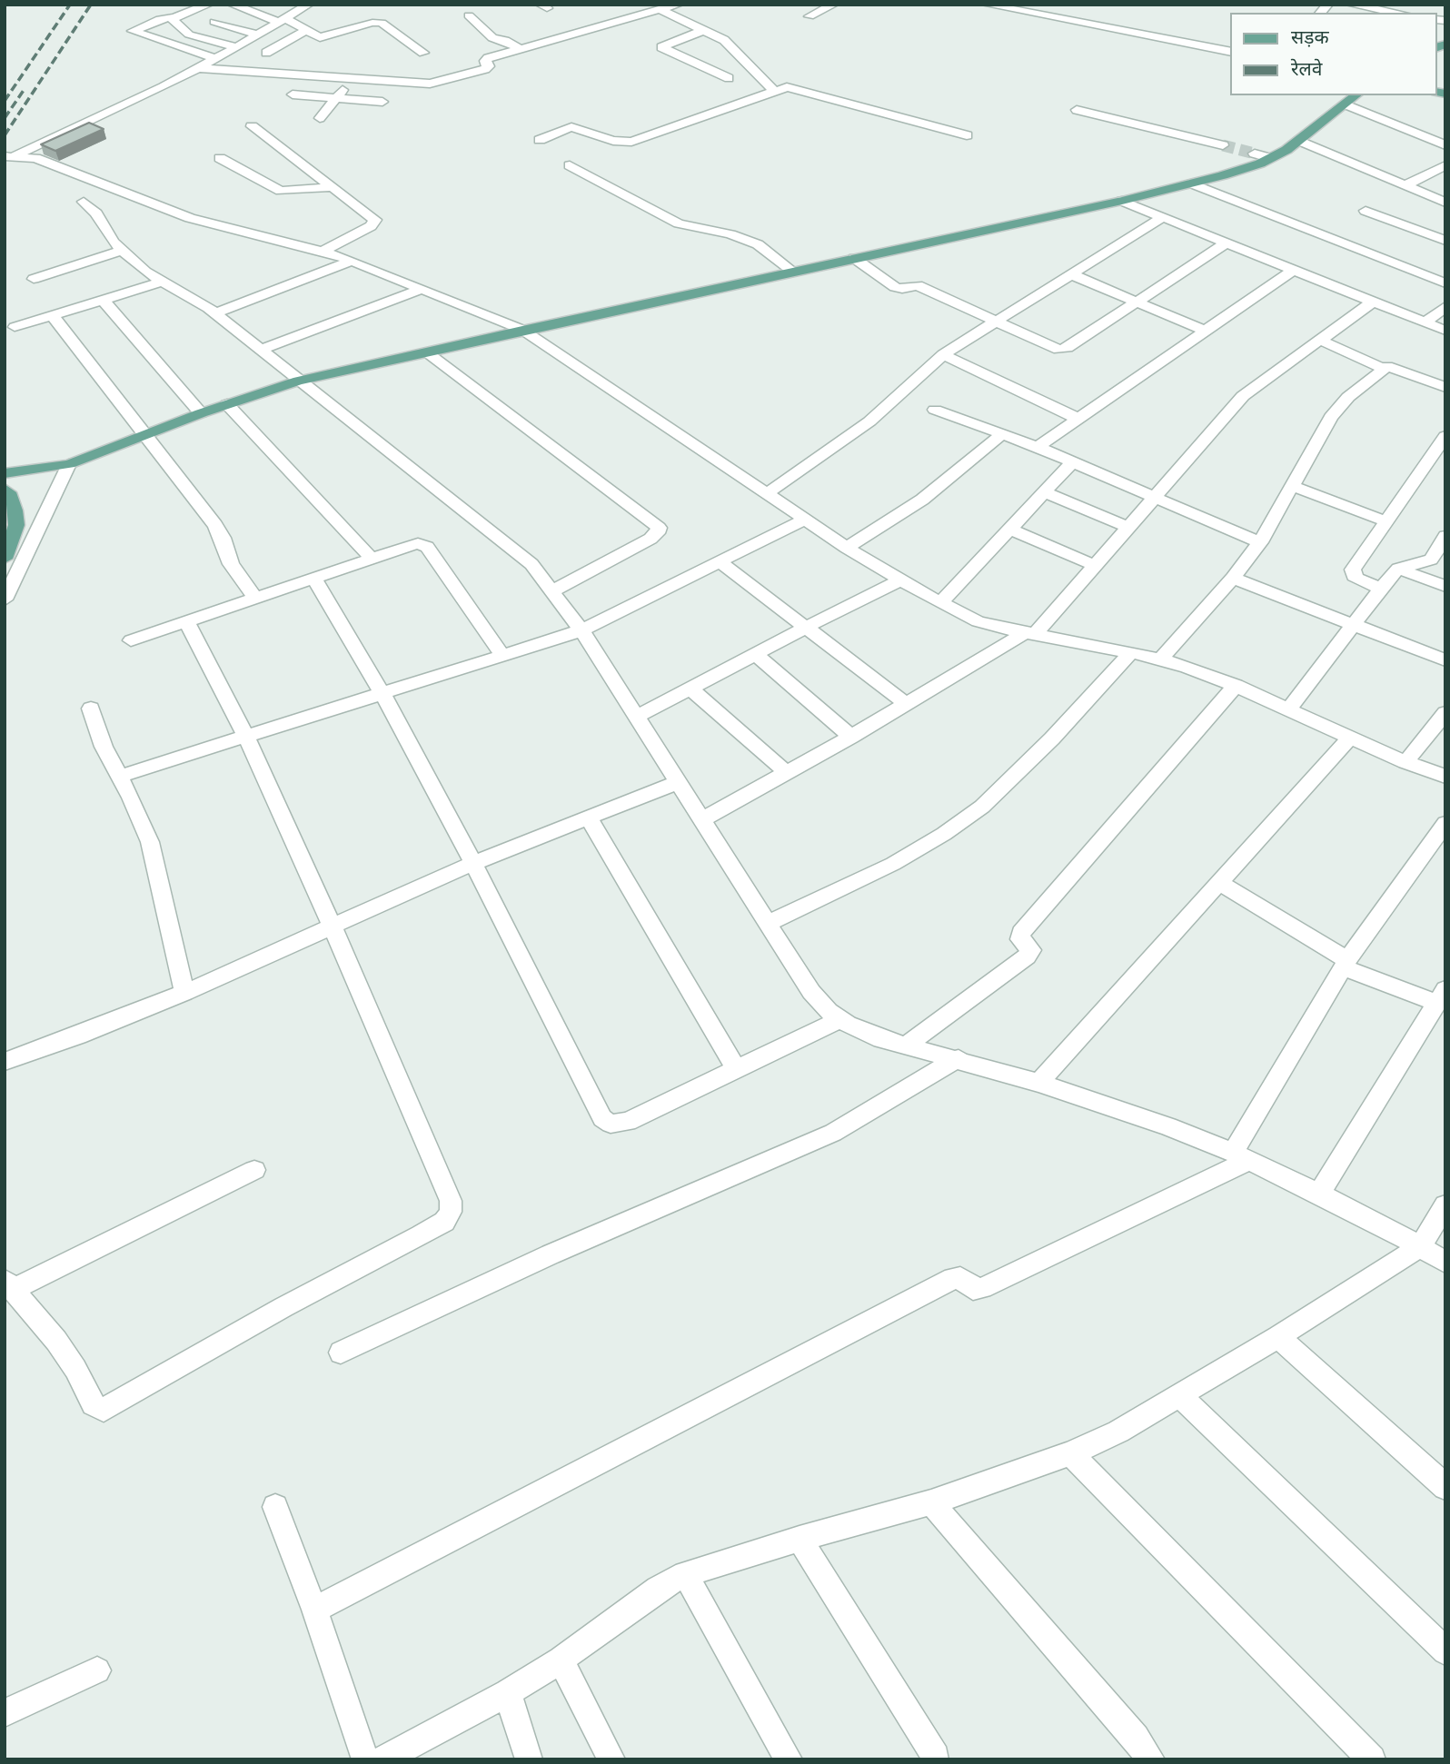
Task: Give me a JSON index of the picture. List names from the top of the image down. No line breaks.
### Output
{"legend":["सड़क","रेलवे"]}
